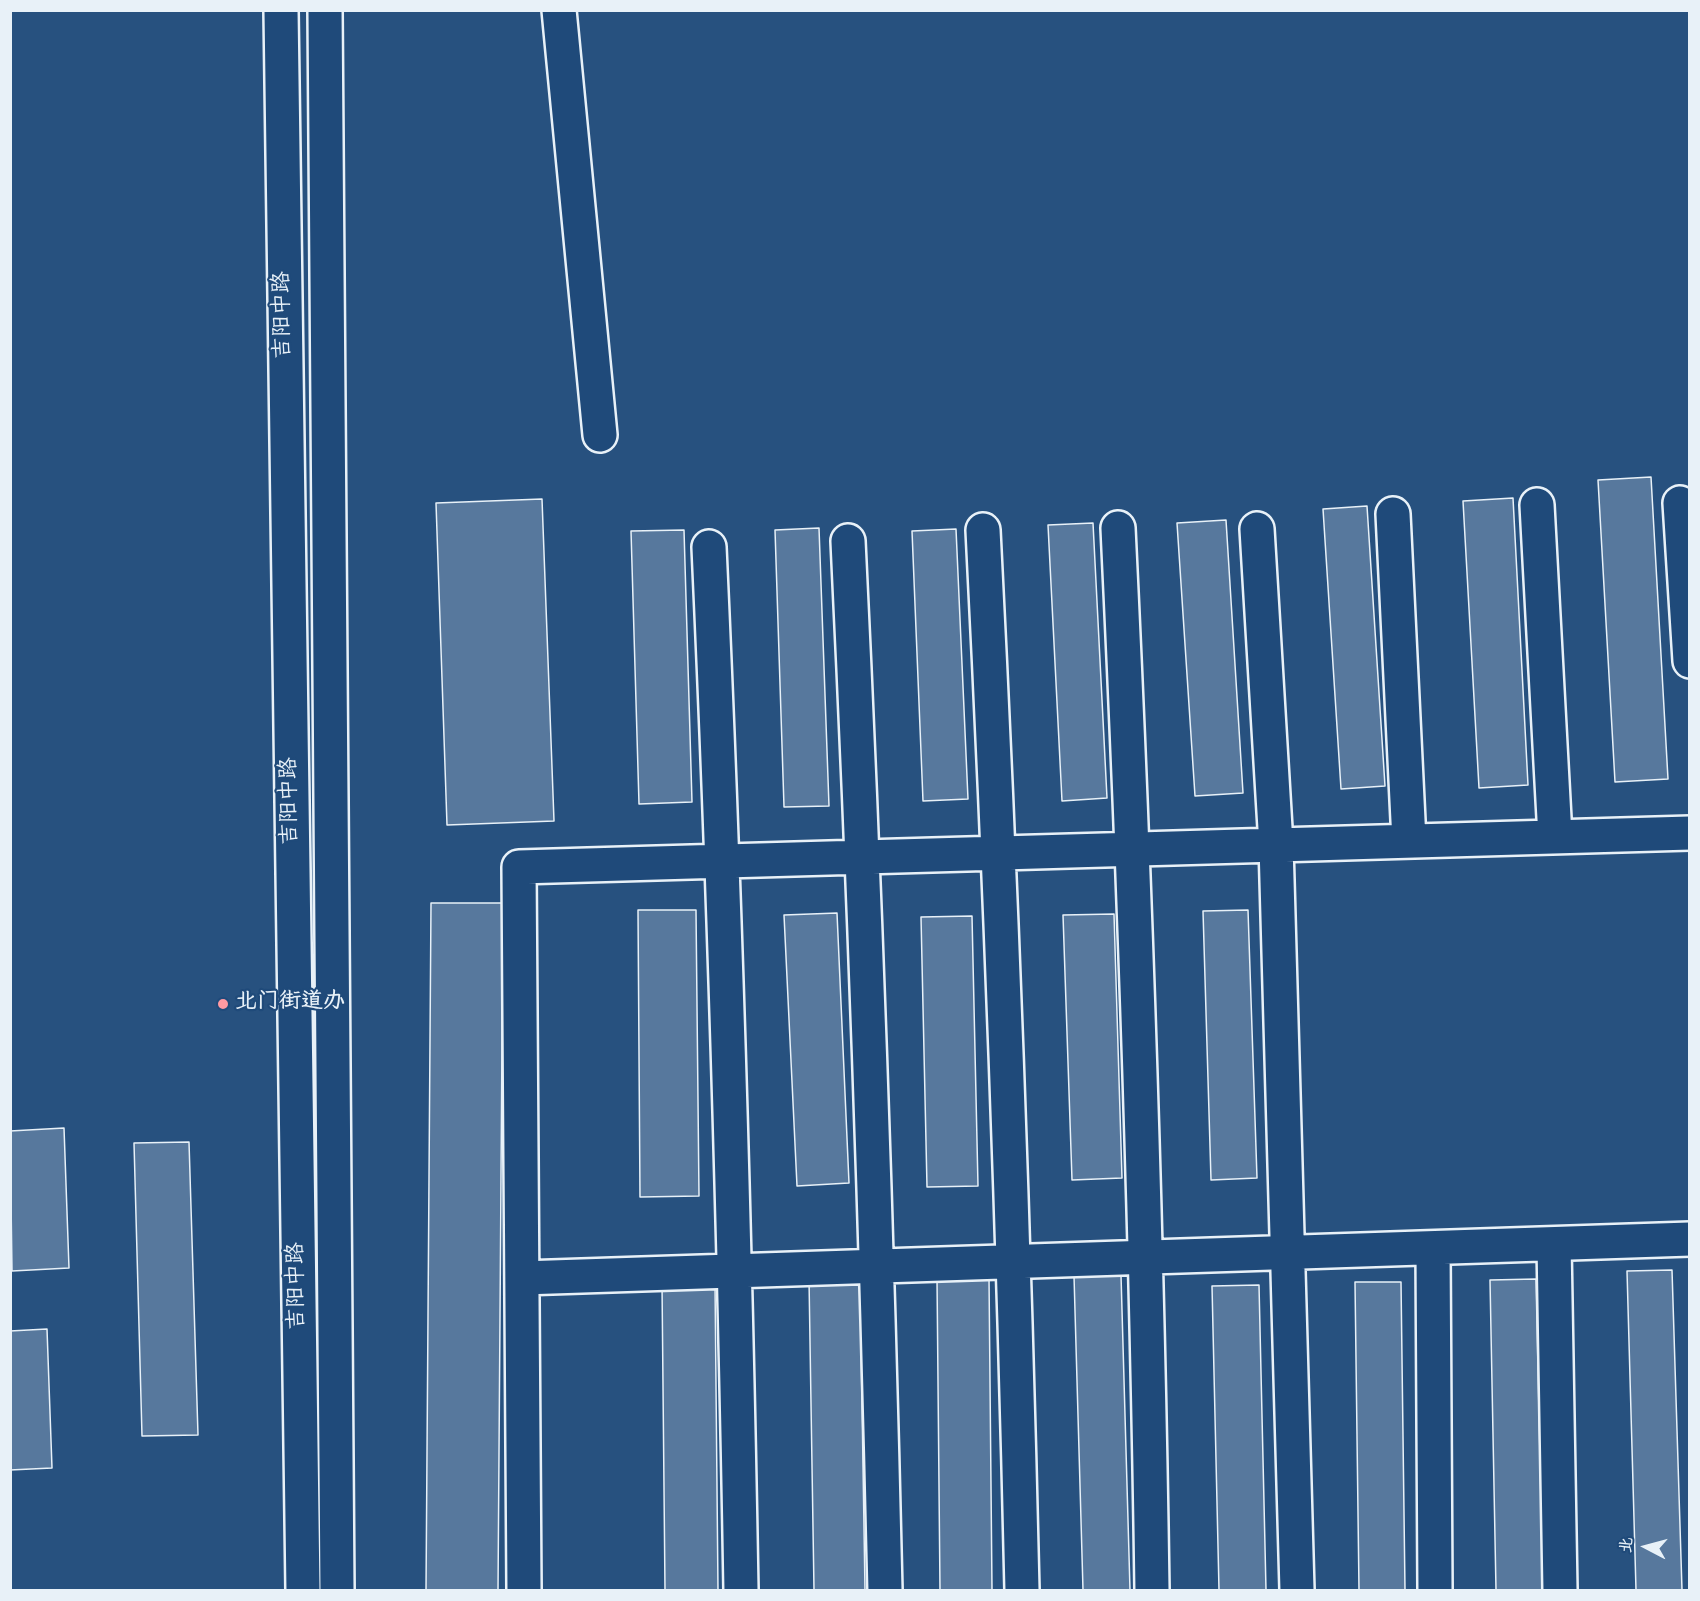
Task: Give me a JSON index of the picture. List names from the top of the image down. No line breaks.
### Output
{"streets":{"main road":["吉阳中路"]},"places":["北门街道办"],"north":"left"}
